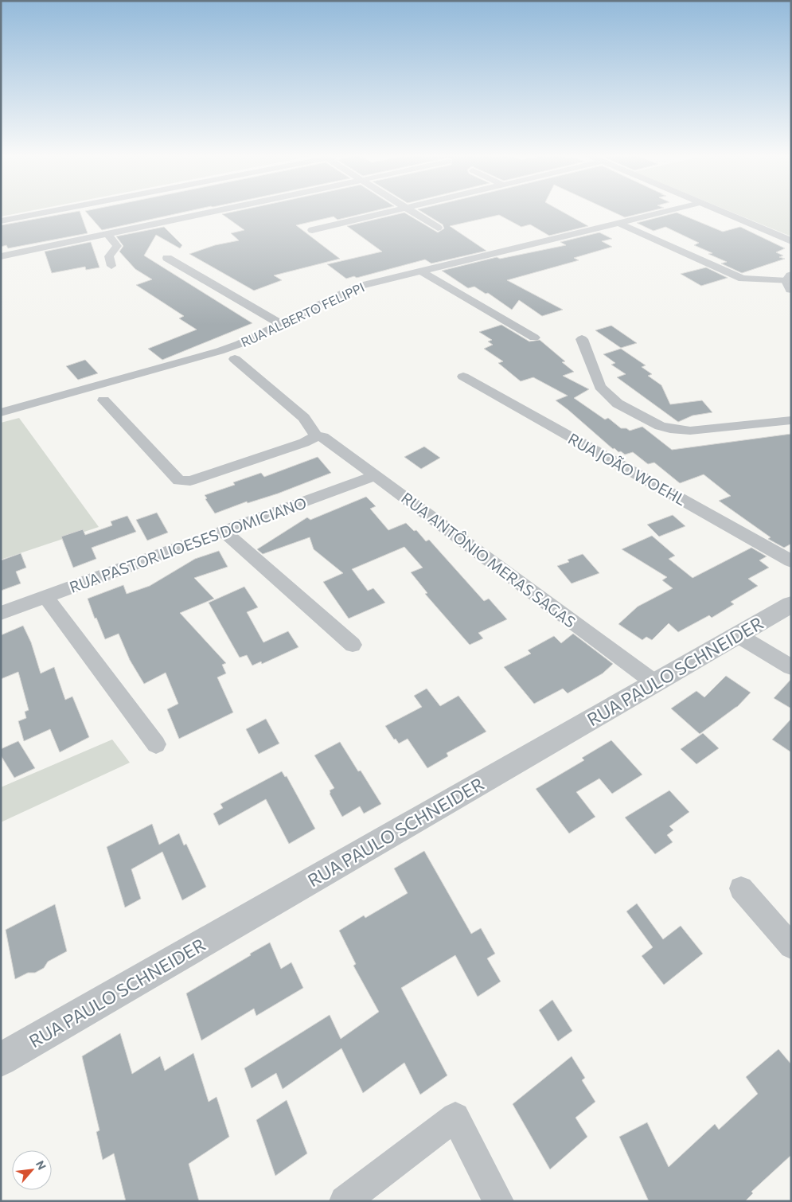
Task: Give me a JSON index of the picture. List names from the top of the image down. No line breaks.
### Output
{"streets":{"street":["RUA ALBERTO FELIPPI","RUA JOÃO WOEHL","RUA PASTOR LIOESES DOMICIANO","RUA ANTÔNIO MERAS SAGAS","RUA PAULO SCHNEIDER"]},"crossings":[["RUA PASTOR LIOESES DOMICIANO","RUA ANTÔNIO MERAS SAGAS"],["RUA ANTÔNIO MERAS SAGAS","RUA PAULO SCHNEIDER"]],"north":"top right"}
